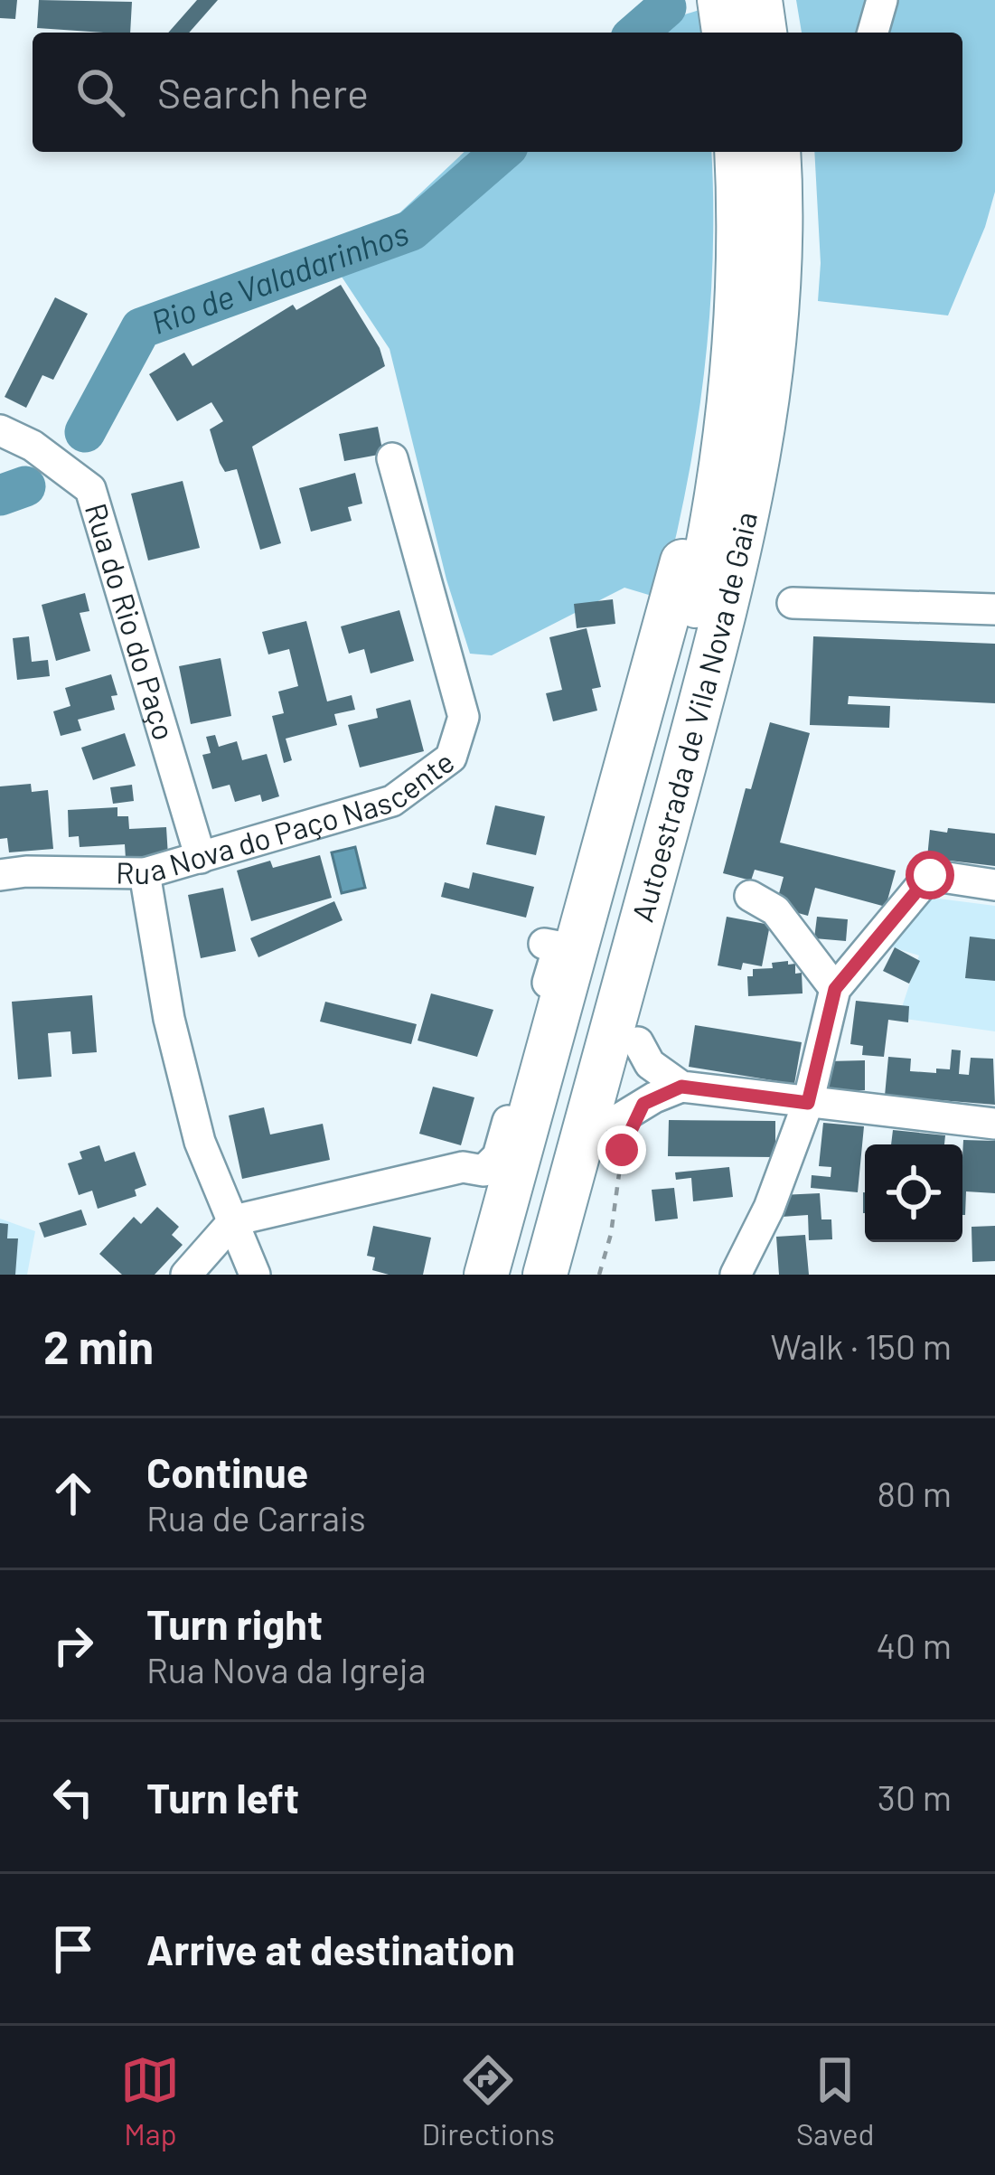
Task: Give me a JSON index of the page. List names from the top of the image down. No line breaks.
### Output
{"streets":{"highway":["Autoestrada de Vila Nova de Gaia"],"street":["Rua do Rio do Paço","Rua Nova do Paço Nascente"]},"crossings":[["Rua do Rio do Paço","Rua Nova do Paço Nascente"]],"water":["Rio de Valadarinhos"],"page":{"search":"Search here","heading":["2 min","Walk · 150 m"],"list":[["Continue","Rua de Carrais","80 m"],["Turn right","Rua Nova da Igreja","40 m"],["Turn left","30 m"],"Arrive at destination"],"nav":["Map","Directions","Saved"]}}
